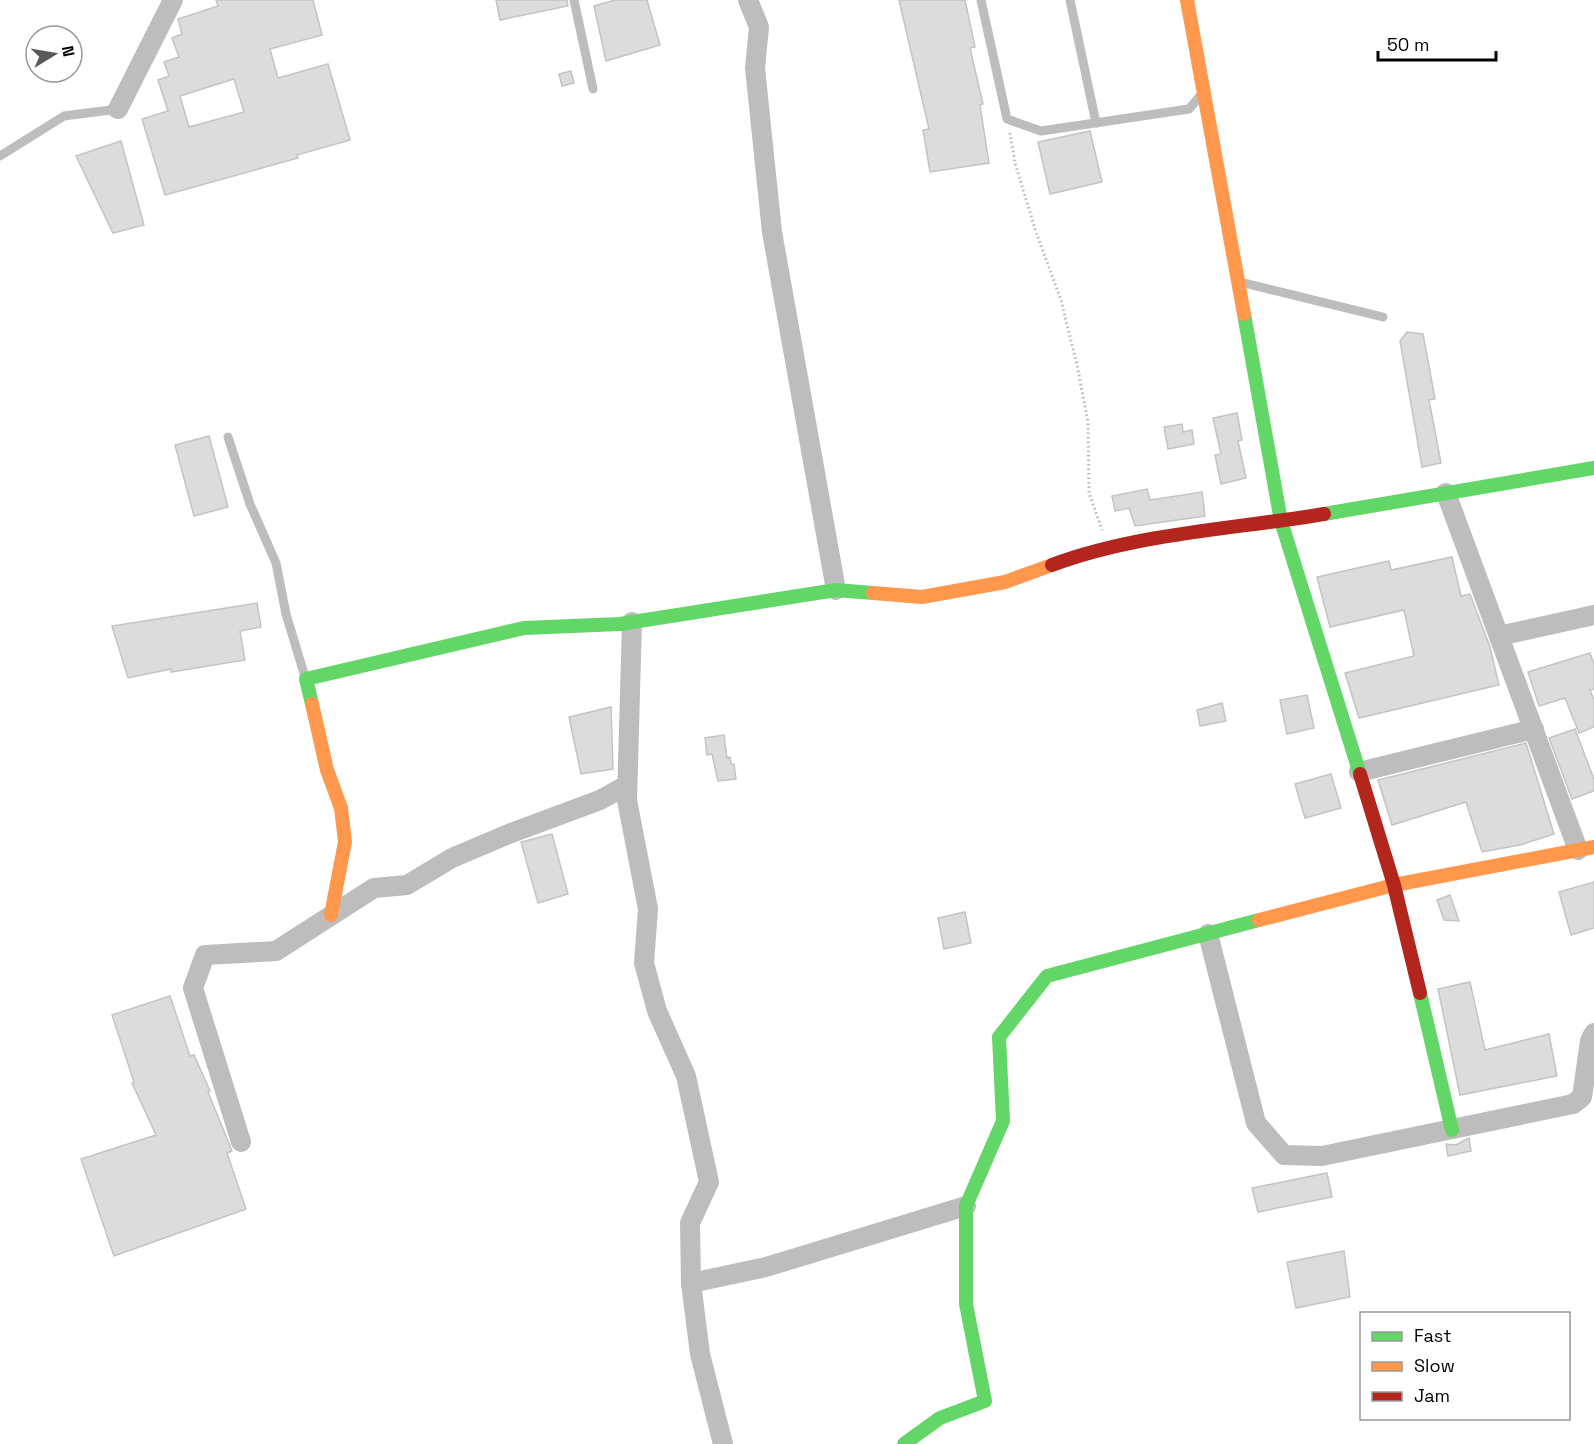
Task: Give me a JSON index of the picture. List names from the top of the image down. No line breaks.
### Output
{"legend":["Fast","Slow","Jam"],"scale_bar":"50 m","north":"right"}
